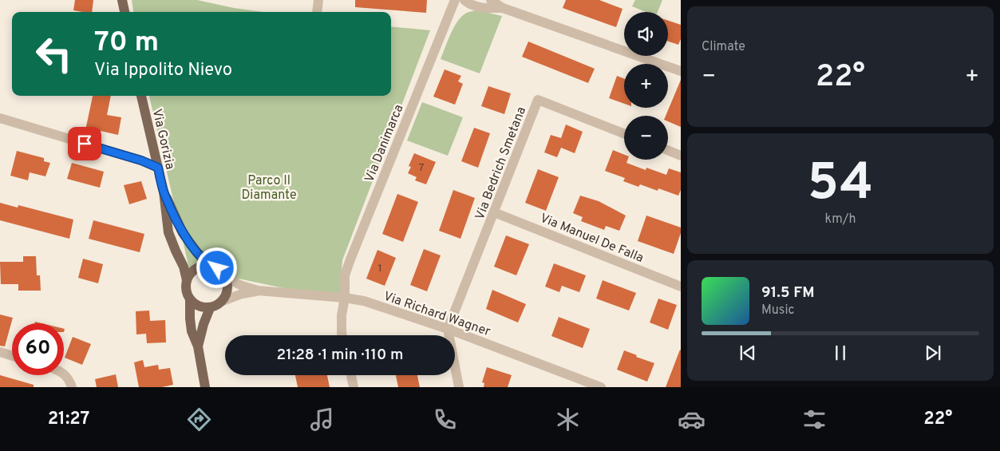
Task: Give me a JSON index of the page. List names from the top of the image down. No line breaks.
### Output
{"streets":{"main road":["Via Gorizia"],"street":["Via Danimarca","Via Bedrich Smetana","Via Manuel De Falla","Via Richard Wagner"]},"crossings":[["Via Gorizia","Via Richard Wagner"],["Via Danimarca","Via Richard Wagner"],["Via Bedrich Smetana","Via Manuel De Falla"],["Via Bedrich Smetana","Via Richard Wagner"]],"parks":["Parco Il Diamante"],"house_numbers":["7","1"],"page":{"tile":["Climate",["54","km/h"]],"map_buttons":["+","−"],"turn":["70 m","Via Ippolito Nievo"],"heat":["−","22°","+"],"song":["91.5 FM","Music"],"limit":"60","trip":"21:28 · 1 min · 110 m","tabs":["21:27","22°"]}}
